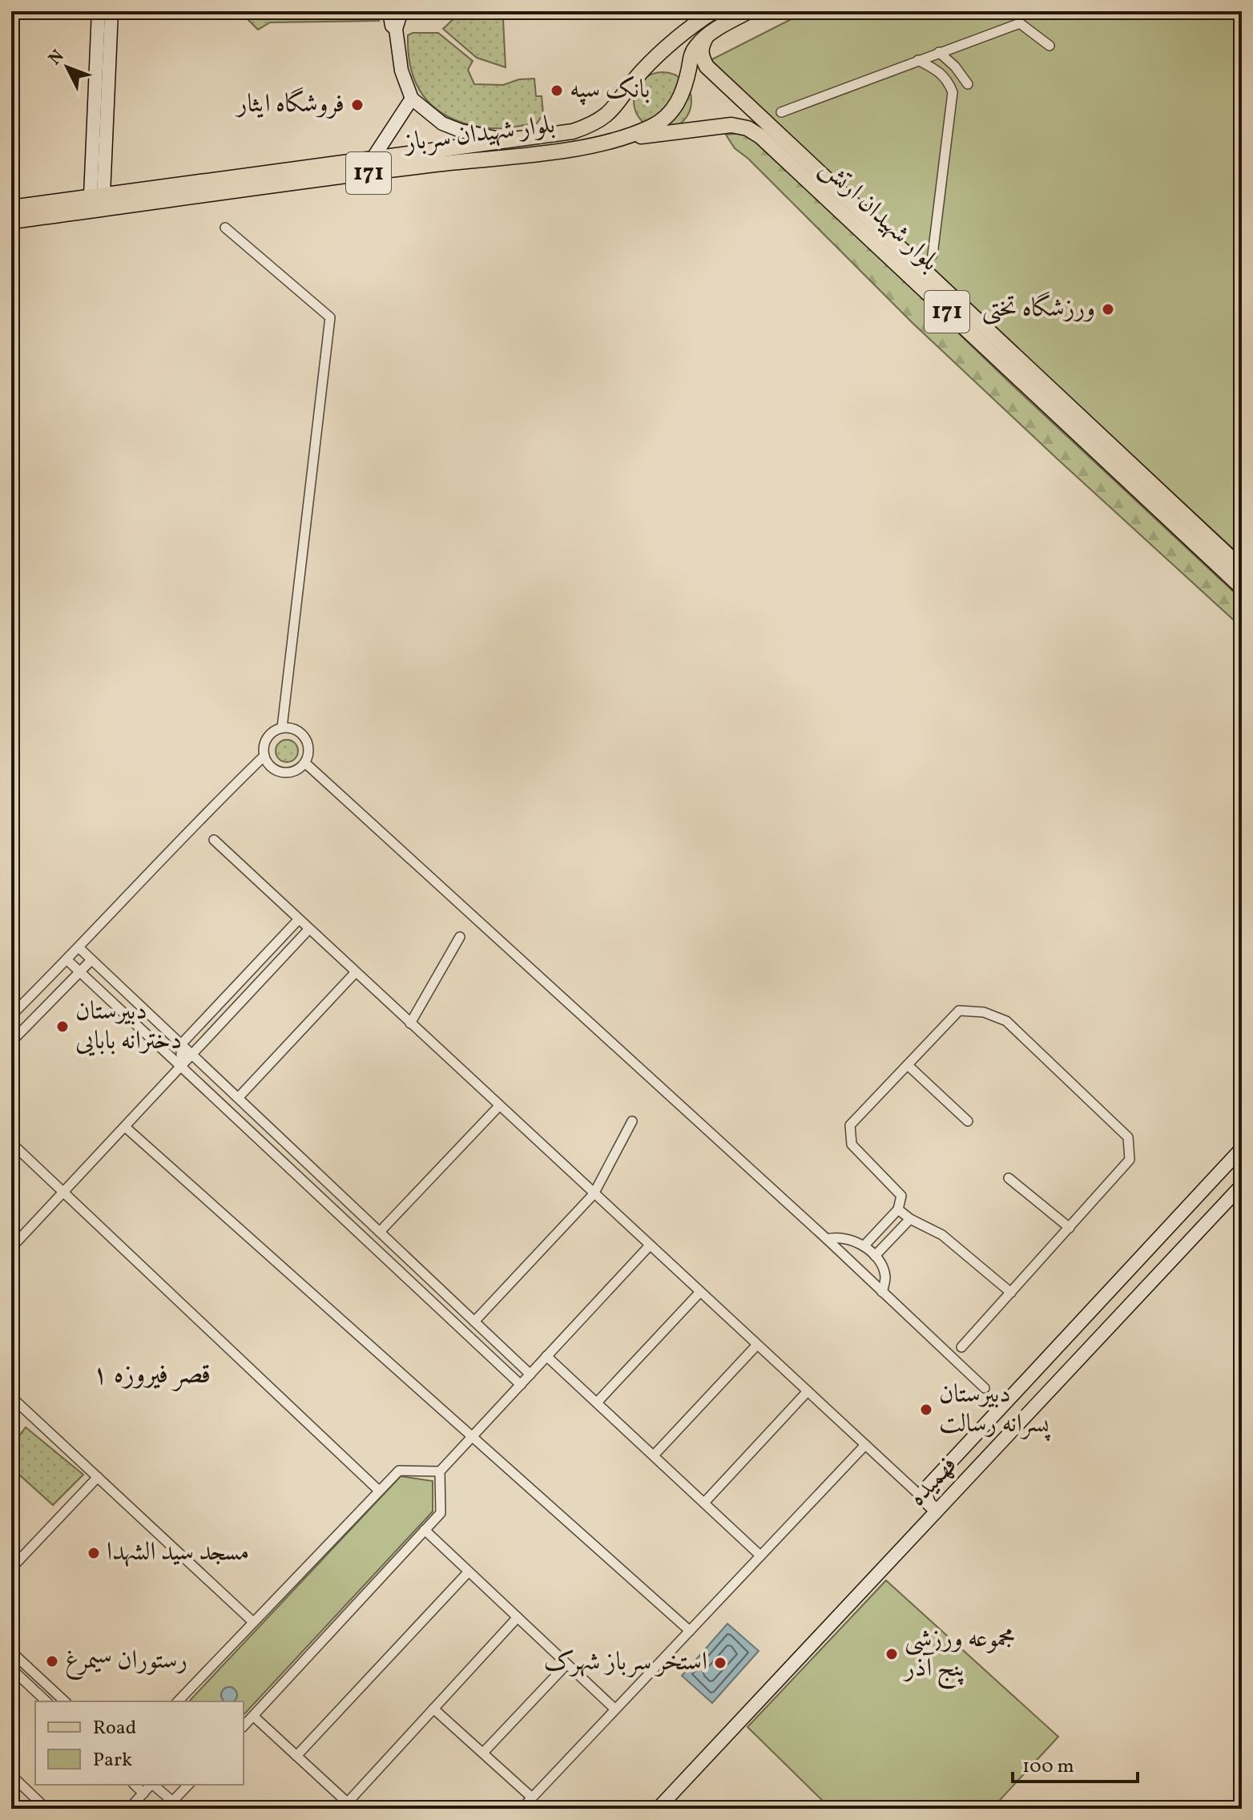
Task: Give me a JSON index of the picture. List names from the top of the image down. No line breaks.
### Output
{"streets":{"main road":["بلوار شهیدان سرباز","171","بلوار شهیدان ارتش","فهمیده"]},"crossings":[["بلوار شهیدان سرباز","بلوار شهیدان ارتش"]],"districts":["قصر فیروزه ۱"],"places":["بانک سپه","فروشگاه ایثار","ورزشگاه تختی","دبیرستان دخترانه بابایی","دبیرستان پسرانه رسالت","مسجد سید الشهدا","مجموعه ورزشی پنج آذر","رستوران سیمرغ","استخر سرباز شهرک"],"legend":["Road","Park"],"scale_bar":"100 m","north":"top left"}
